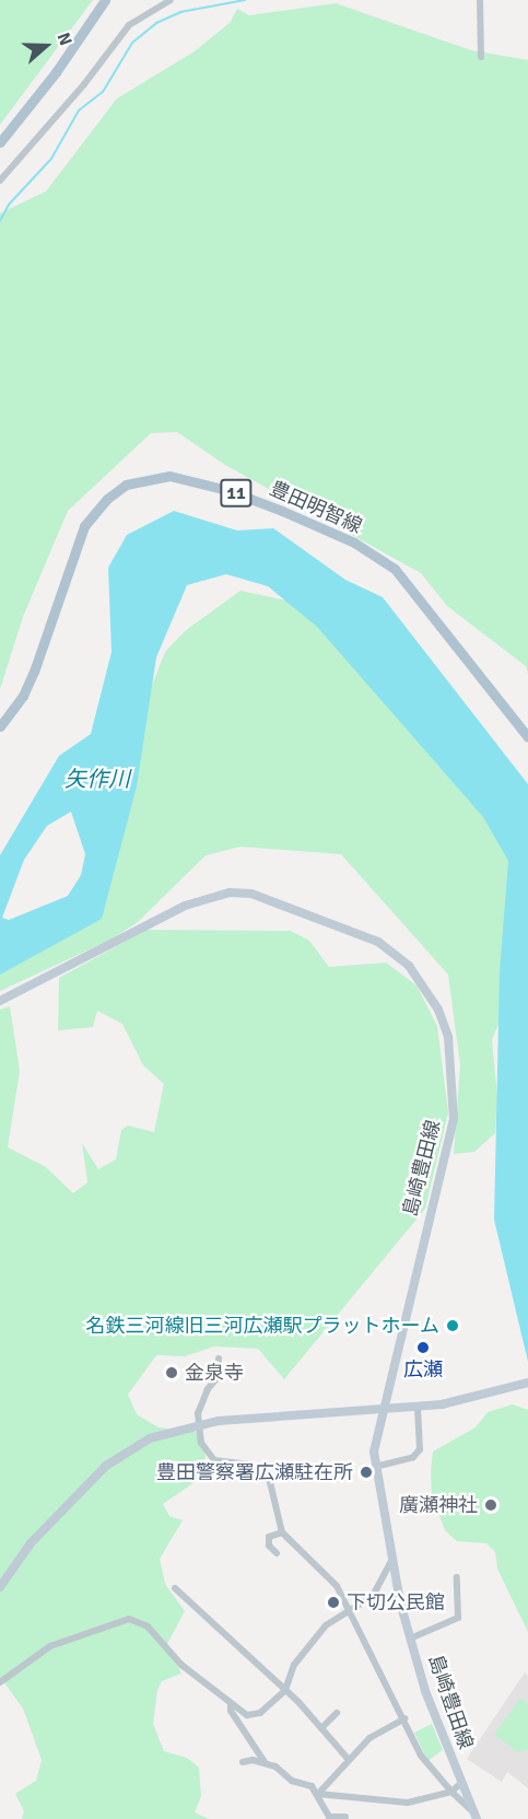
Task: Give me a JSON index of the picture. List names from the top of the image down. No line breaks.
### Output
{"streets":{"main road":["11","豊田明智線","島崎豊田線"]},"water":["矢作川"],"places":["名鉄三河線旧三河広瀬駅プラットホーム","広瀬","金泉寺","豊田警察署広瀬駐在所","廣瀬神社","下切公民館"],"north":"right"}
